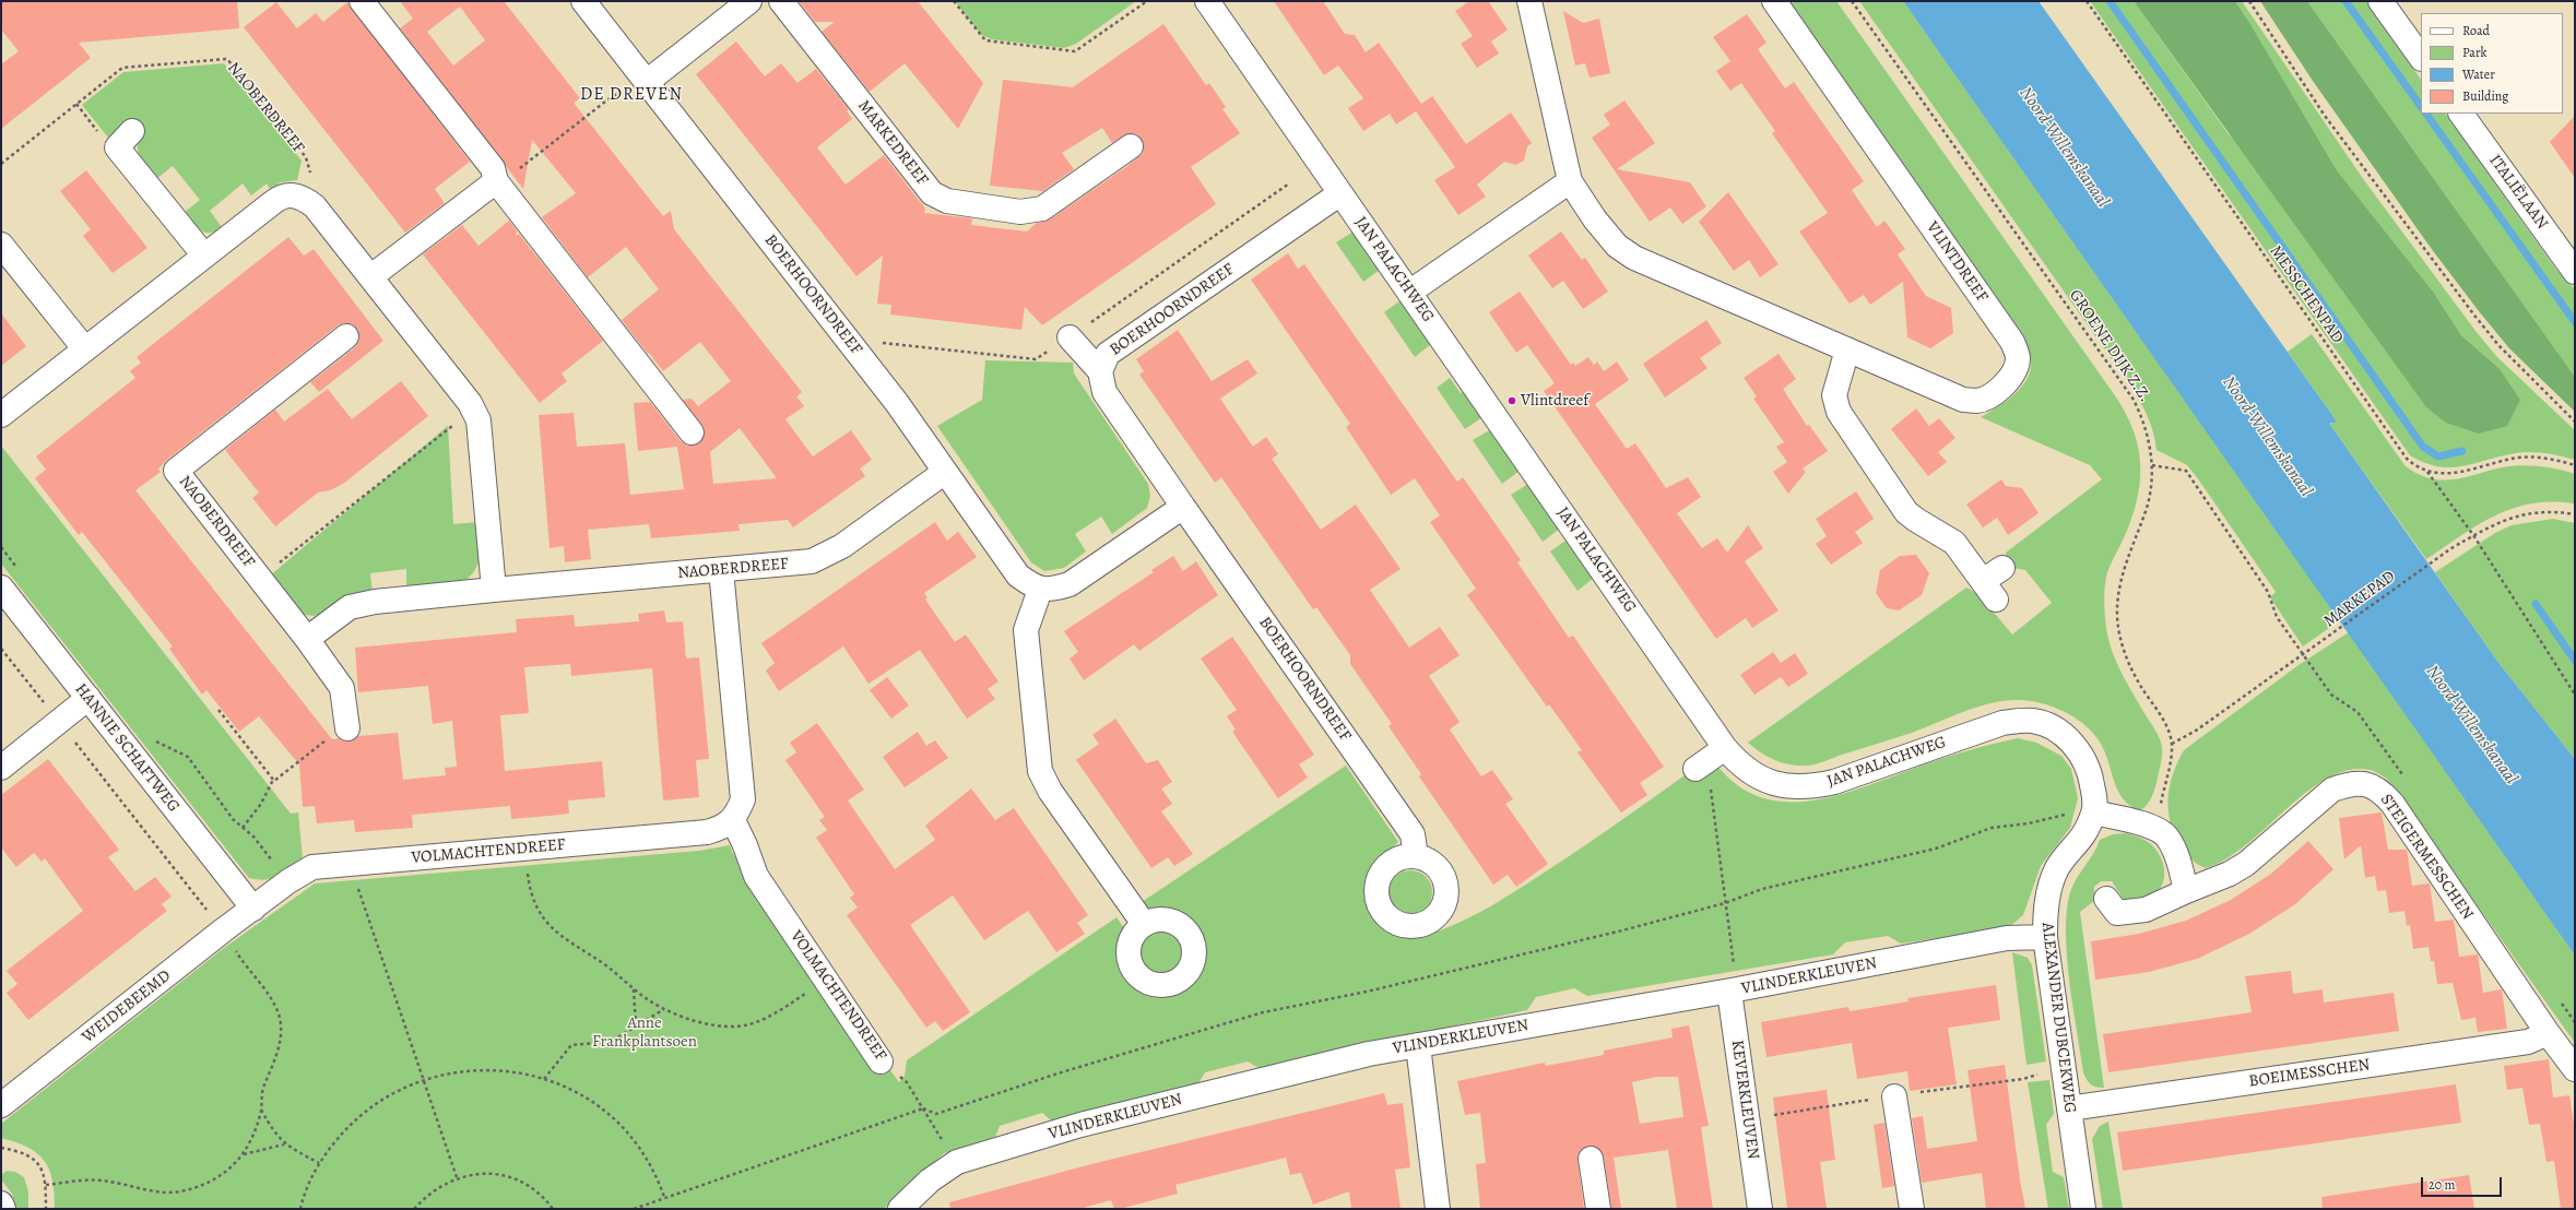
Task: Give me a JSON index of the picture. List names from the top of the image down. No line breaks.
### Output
{"streets":{"street":["NAOBERDREEF","MARKEDREEF","ITALIËLAAN","VLINTDREEF","JAN PALACHWEG","BOERHOORNDREEF","HANNIE SCHAFTWEG","VOLMACHTENDREEF","STEIGERMESSCHEN","VLINDERKLEUVEN","WEIDEBEEMD","ALEXANDER DUBCEKWEG","BOEIMESSCHEN","KEVERKLEUVEN"],"path":["MESSCHENPAD","GROENE DIJK Z.Z.","MARKEPAD"]},"crossings":[["NAOBERDREEF","BOERHOORNDREEF"],["JAN PALACHWEG","BOERHOORNDREEF"],["JAN PALACHWEG","ALEXANDER DUBCEKWEG"],["GROENE DIJK Z.Z.","MARKEPAD"],["HANNIE SCHAFTWEG","VOLMACHTENDREEF"],["HANNIE SCHAFTWEG","WEIDEBEEMD"],["VOLMACHTENDREEF","VLINDERKLEUVEN"],["VOLMACHTENDREEF","WEIDEBEEMD"],["STEIGERMESSCHEN","BOEIMESSCHEN"],["VLINDERKLEUVEN","ALEXANDER DUBCEKWEG"],["VLINDERKLEUVEN","KEVERKLEUVEN"],["ALEXANDER DUBCEKWEG","BOEIMESSCHEN"]],"districts":["DE DREVEN"],"water":["Noord-Willemskanaal"],"parks":["Anne Frankplantsoen"],"places":["Vlintdreef"],"legend":["Road","Park","Water","Building"],"scale_bar":"20 m"}
